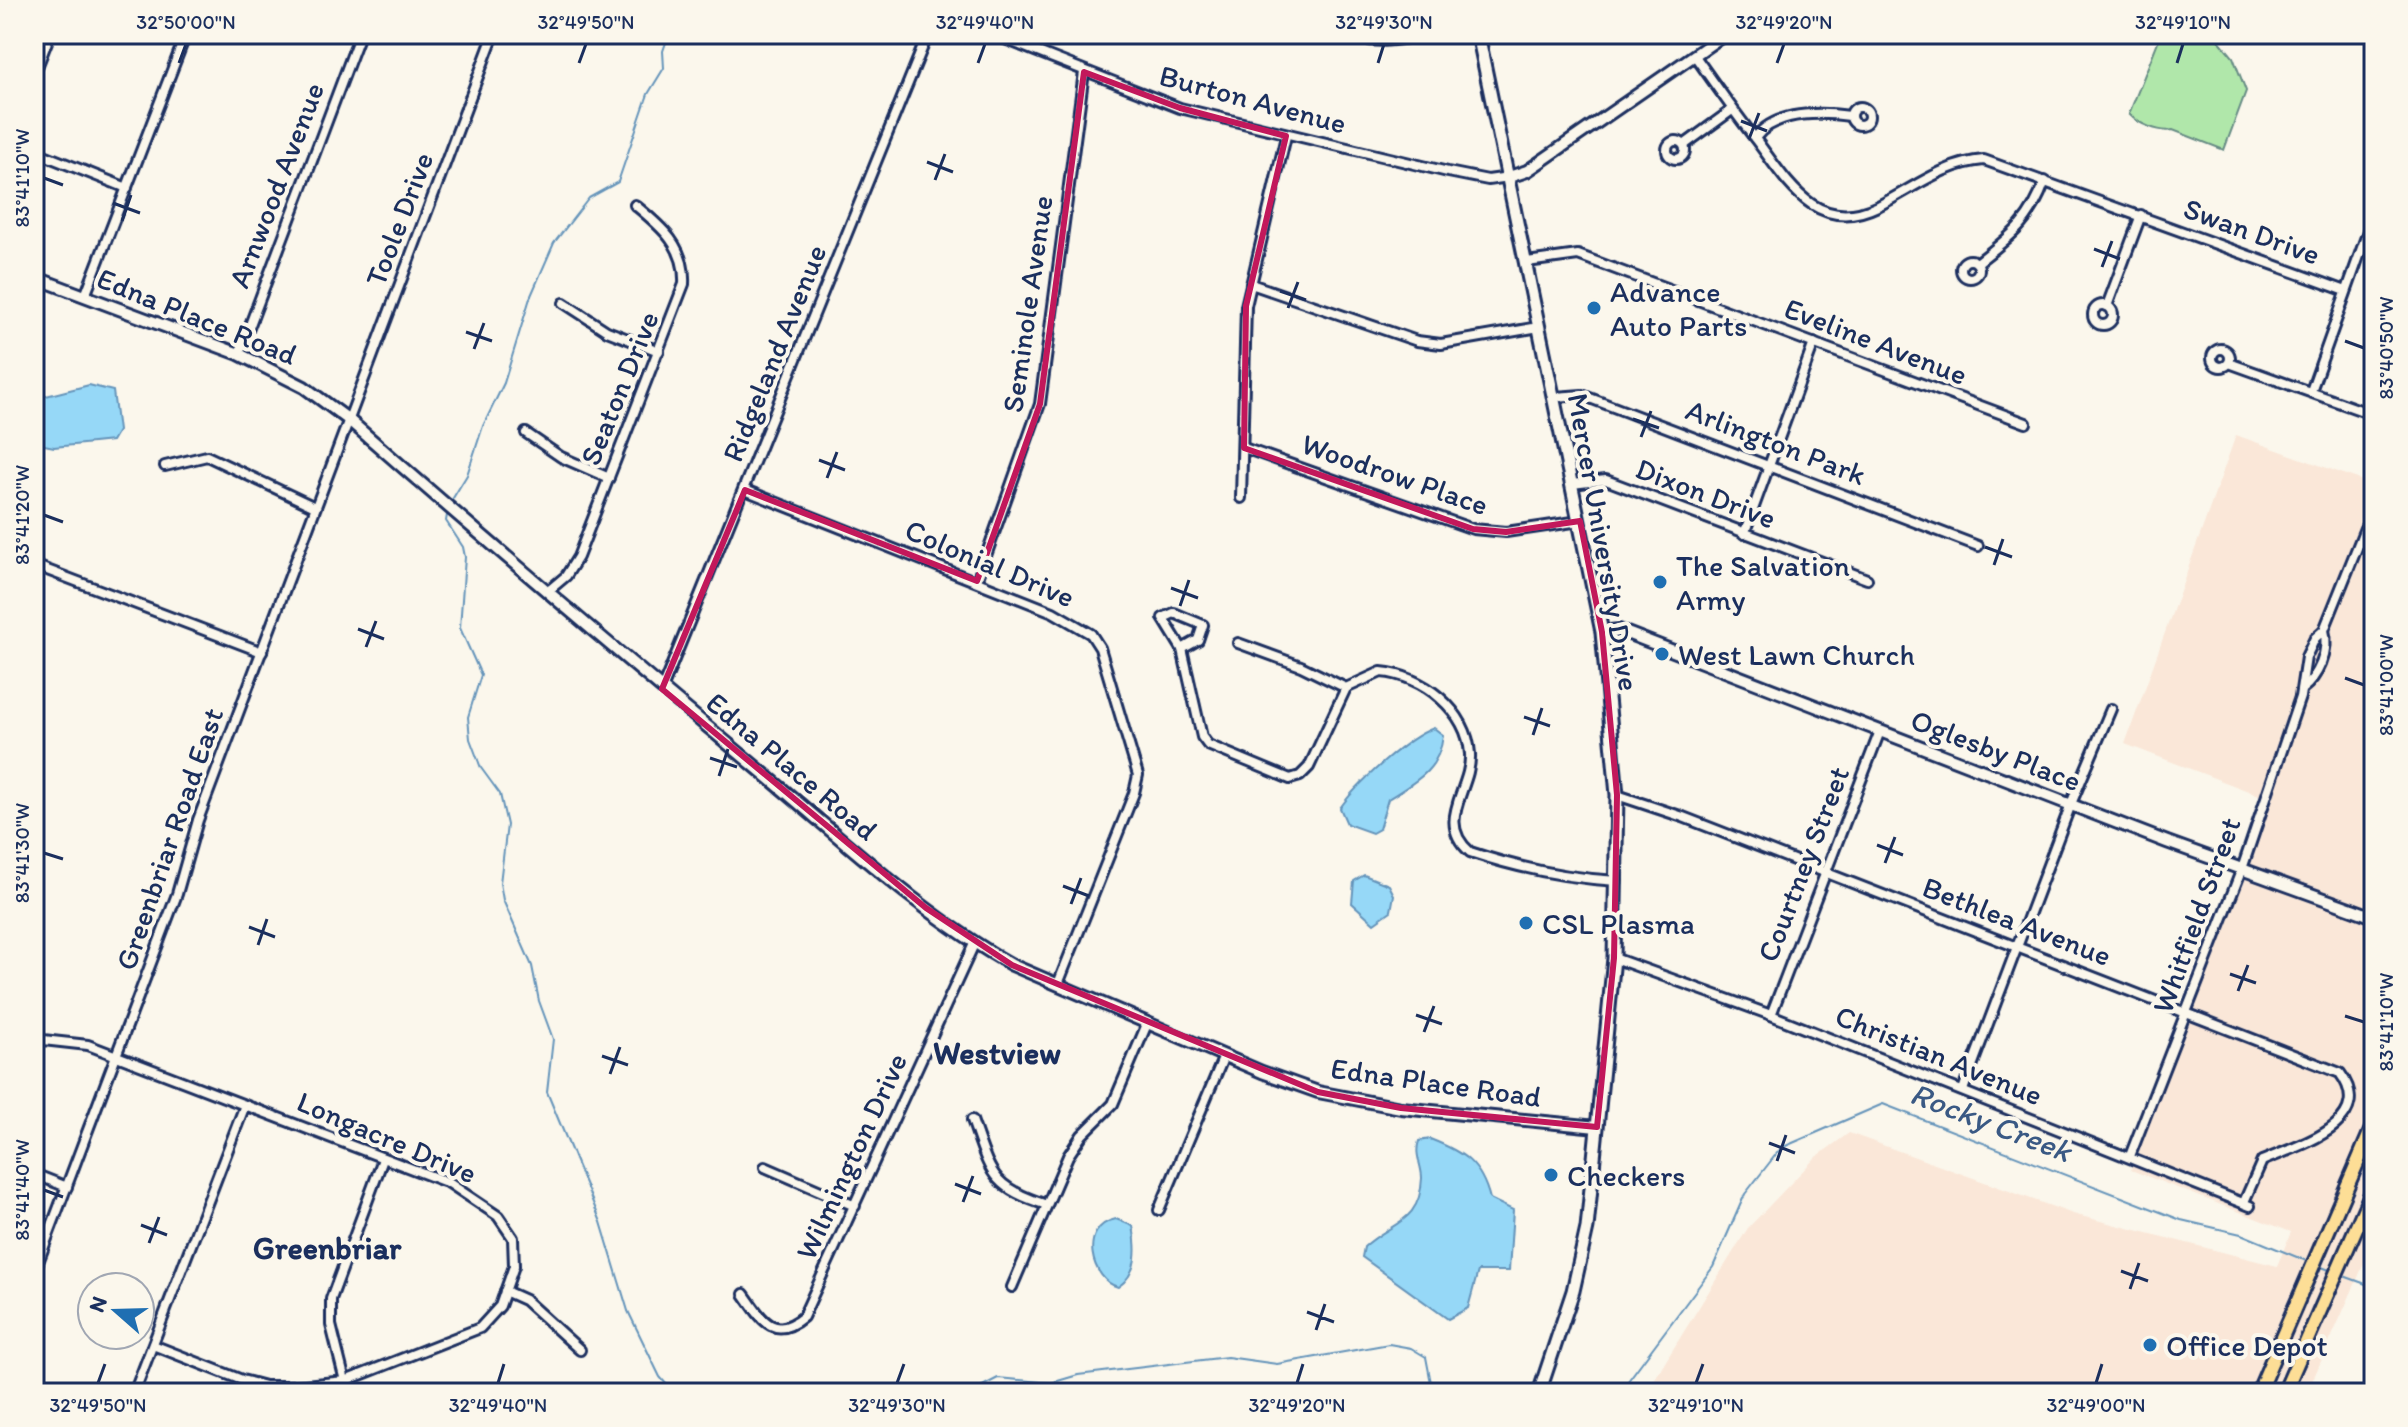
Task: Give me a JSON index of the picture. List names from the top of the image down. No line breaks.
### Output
{"streets":{"main road":["Mercer University Drive"],"street":["Burton Avenue","Arnwood Avenue","Toole Drive","Swan Drive","Seminole Avenue","Edna Place Road","Eveline Avenue","Ridgeland Avenue","Seaton Drive","Arlington Park","Woodrow Place","Dixon Drive","Colonial Drive","Oglesby Place","Greenbriar Road East","Courtney Street","Whitfield Street","Bethlea Avenue","Christian Avenue","Longacre Drive","Wilmington Drive"]},"crossings":[["Burton Avenue","Seminole Avenue"],["Burton Avenue","Mercer University Drive"],["Arnwood Avenue","Edna Place Road"],["Toole Drive","Edna Place Road"],["Toole Drive","Greenbriar Road East"],["Seminole Avenue","Colonial Drive"],["Edna Place Road","Ridgeland Avenue"],["Edna Place Road","Seaton Drive"],["Edna Place Road","Mercer University Drive"],["Edna Place Road","Colonial Drive"],["Edna Place Road","Greenbriar Road East"],["Edna Place Road","Wilmington Drive"],["Eveline Avenue","Mercer University Drive"],["Ridgeland Avenue","Colonial Drive"],["Arlington Park","Mercer University Drive"],["Woodrow Place","Mercer University Drive"],["Dixon Drive","Mercer University Drive"],["Mercer University Drive","Oglesby Place"],["Mercer University Drive","Bethlea Avenue"],["Mercer University Drive","Christian Avenue"],["Oglesby Place","Courtney Street"],["Oglesby Place","Whitfield Street"],["Greenbriar Road East","Longacre Drive"],["Courtney Street","Bethlea Avenue"],["Courtney Street","Christian Avenue"],["Whitfield Street","Bethlea Avenue"],["Whitfield Street","Christian Avenue"],["Bethlea Avenue","Christian Avenue"]],"districts":["Westview","Greenbriar"],"water":["Rocky Creek"],"places":["Advance Auto Parts","The Salvation Army","West Lawn Church","CSL Plasma","Checkers","Office Depot"],"north":"left","coordinates":["32°50'00\"N","32°49'50\"N","32°49'40\"N","32°49'30\"N","32°49'20\"N","32°49'10\"N","83°41'10\"W","83°40'50\"W","83°41'20\"W","83°41'00\"W","83°41'30\"W","83°41'40\"W","32°49'00\"N"]}
